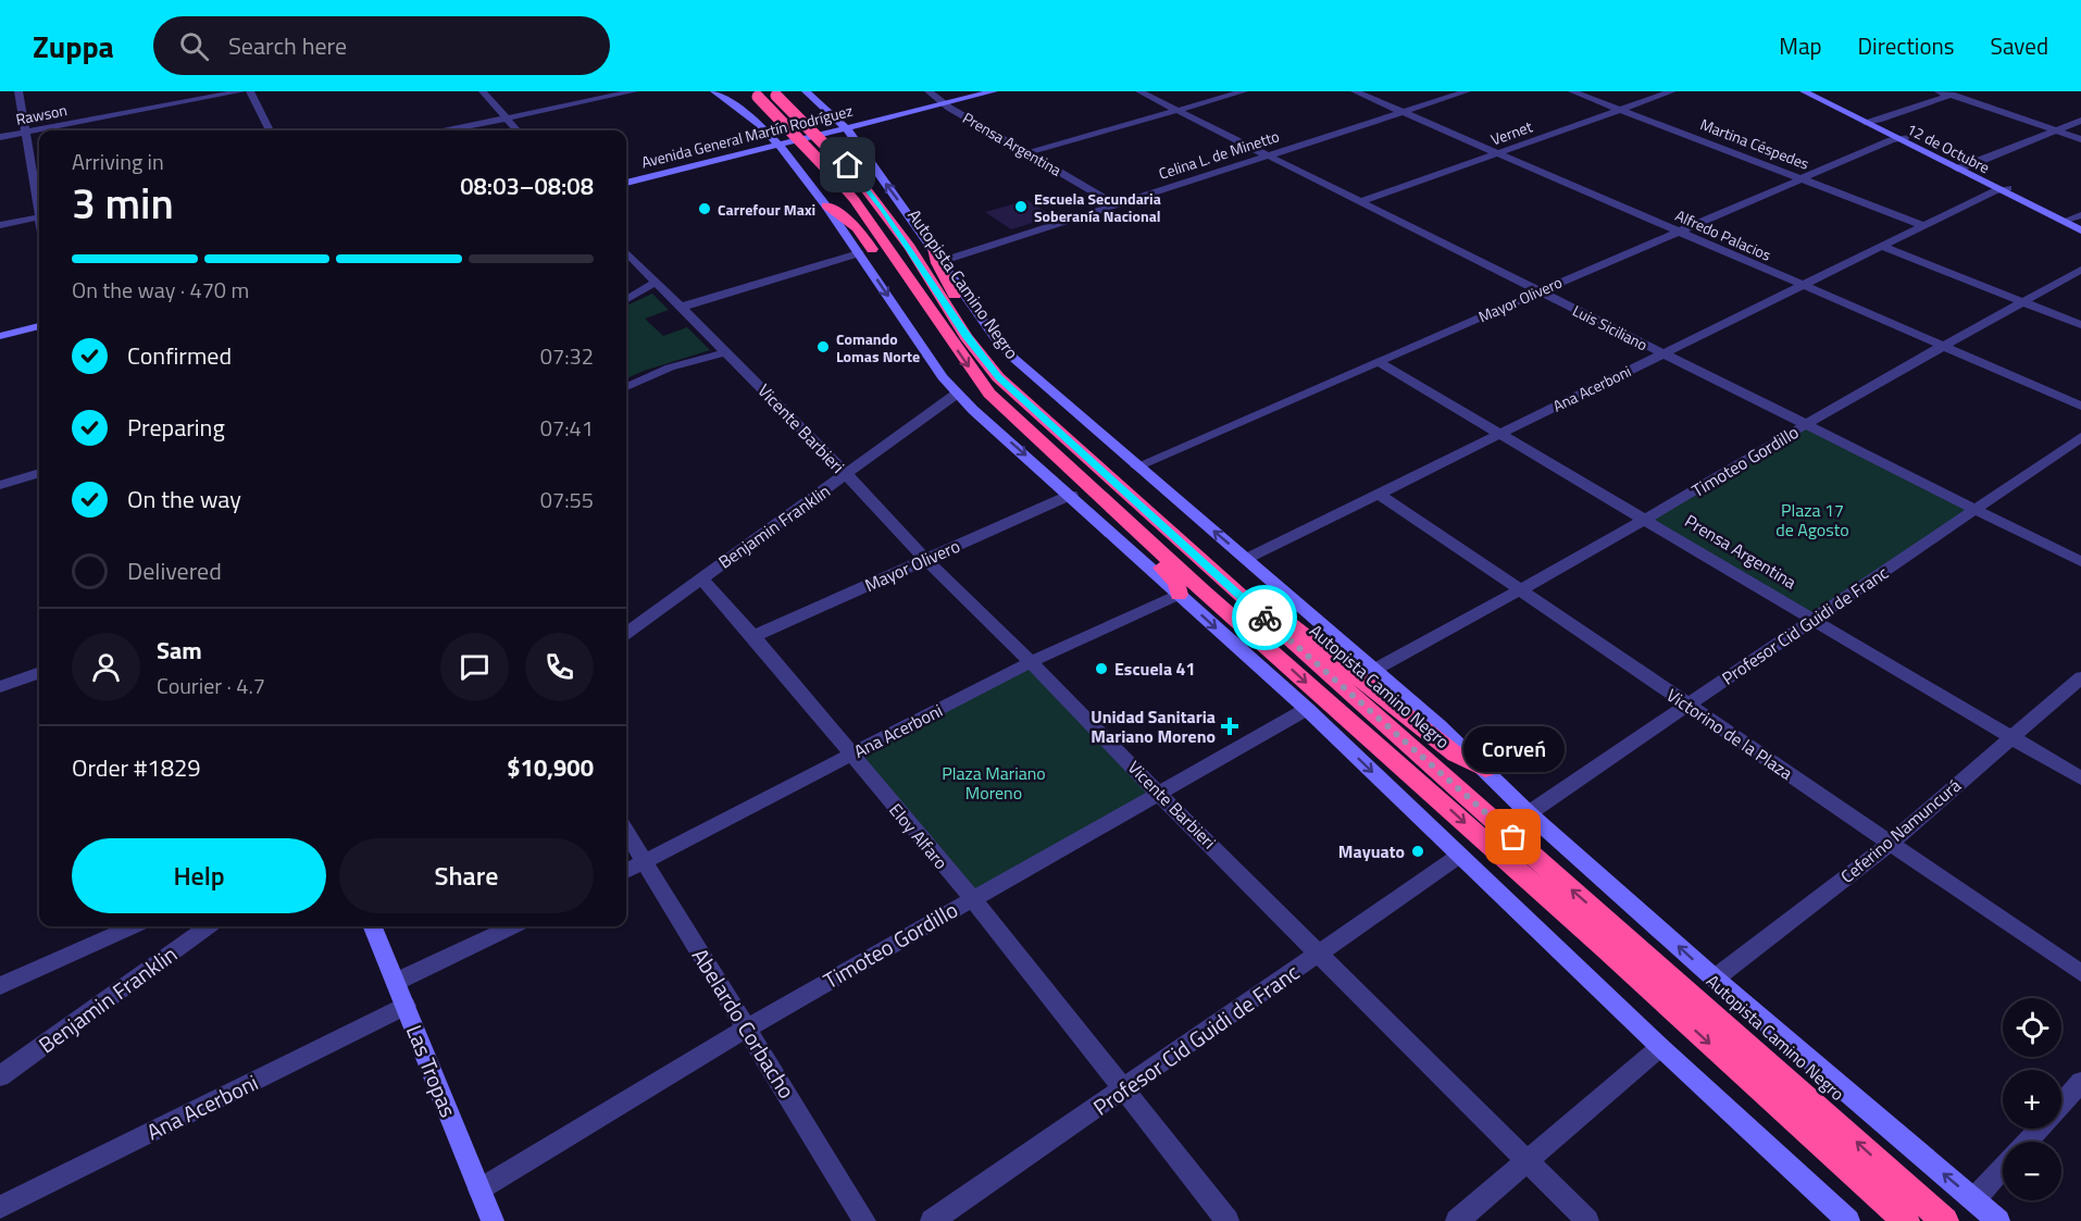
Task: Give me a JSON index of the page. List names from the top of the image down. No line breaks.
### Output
{"streets":{"highway":["Autopista Camino Negro"],"street":["Rawson","Vernet","Avenida General Martín Rodríguez","Prensa Argentina","Martina Céspedes","12 de Octubre","Celina L. de Minetto","Alfredo Palacios","Mayor Olivero","Luis Siciliano","Ana Acerboni","Vicente Barbieri","Timoteo Gordillo","Benjamin Franklin","Profesor Cid Guidi de Franc","Victorino de la Plaza","Ceferino Namuncurá","Eloy Alfaro","Abelardo Corbacho","Las Tropas"]},"crossings":[["Vernet","Martina Céspedes"],["Vernet","Alfredo Palacios"],["Vernet","Luis Siciliano"],["Avenida General Martín Rodríguez","Prensa Argentina"],["Prensa Argentina","Celina L. de Minetto"],["Prensa Argentina","Mayor Olivero"],["Prensa Argentina","Ana Acerboni"],["Prensa Argentina","Timoteo Gordillo"],["Prensa Argentina","Profesor Cid Guidi de Franc"],["Prensa Argentina","Ceferino Namuncurá"],["Martina Céspedes","Mayor Olivero"],["Martina Céspedes","Ana Acerboni"],["12 de Octubre","Mayor Olivero"],["12 de Octubre","Ana Acerboni"],["Celina L. de Minetto","Alfredo Palacios"],["Celina L. de Minetto","Luis Siciliano"],["Alfredo Palacios","Mayor Olivero"],["Alfredo Palacios","Ana Acerboni"],["Alfredo Palacios","Timoteo Gordillo"],["Mayor Olivero","Luis Siciliano"],["Mayor Olivero","Vicente Barbieri"],["Mayor Olivero","Eloy Alfaro"],["Luis Siciliano","Ana Acerboni"],["Luis Siciliano","Timoteo Gordillo"],["Luis Siciliano","Profesor Cid Guidi de Franc"],["Ana Acerboni","Vicente Barbieri"],["Ana Acerboni","Victorino de la Plaza"],["Ana Acerboni","Eloy Alfaro"],["Ana Acerboni","Abelardo Corbacho"],["Ana Acerboni","Las Tropas"],["Vicente Barbieri","Timoteo Gordillo"],["Vicente Barbieri","Benjamin Franklin"],["Vicente Barbieri","Profesor Cid Guidi de Franc"],["Timoteo Gordillo","Victorino de la Plaza"],["Timoteo Gordillo","Eloy Alfaro"],["Timoteo Gordillo","Abelardo Corbacho"],["Timoteo Gordillo","Las Tropas"],["Benjamin Franklin","Eloy Alfaro"],["Profesor Cid Guidi de Franc","Victorino de la Plaza"],["Profesor Cid Guidi de Franc","Eloy Alfaro"],["Victorino de la Plaza","Ceferino Namuncurá"]],"parks":["Plaza 17 de Agosto","Plaza Mariano Moreno"],"places":{"other":["Escuela Secundaria Soberanía Nacional","Carrefour Maxi","Comando Lomas Norte","Escuela 41","Corveń","Mayuato"],"health":["Unidad Sanitaria Mariano Moreno"]},"page":{"header":"Zuppa","search":"Search here","nav":["Map","Directions","Saved"],"heading":["3 min","Arriving in","08:03–08:08"],"panel":["Sam","Courier · 4.7","Order #1829","$10,900"],"bar":"On the way · 470 m","list":[["Confirmed","07:32"],["Preparing","07:41"],["On the way","07:55"],"Delivered"],"bubble":"Corveń","buttons":["Help","Share"],"map_buttons":["+","−"]}}
